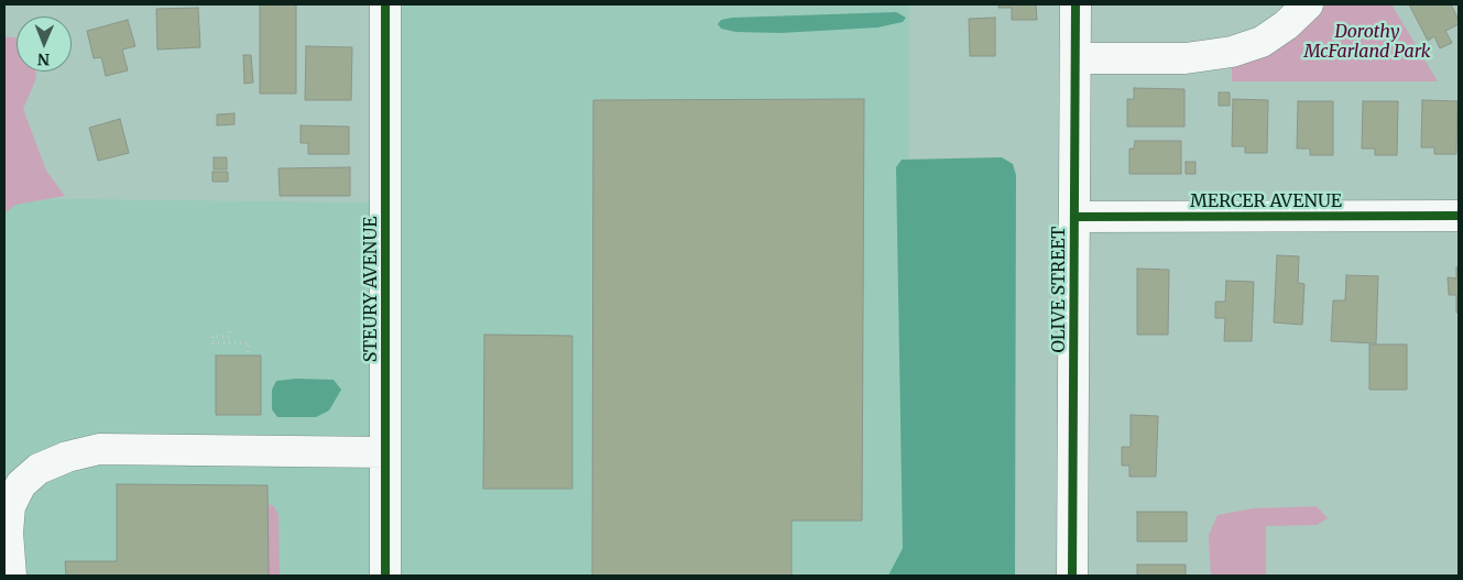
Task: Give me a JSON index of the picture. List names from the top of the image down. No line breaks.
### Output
{"streets":{"street":["MERCER AVENUE","STEURY AVENUE","OLIVE STREET"]},"crossings":[["MERCER AVENUE","OLIVE STREET"]],"parks":["Dorothy McFarland Park"],"north":"bottom"}
